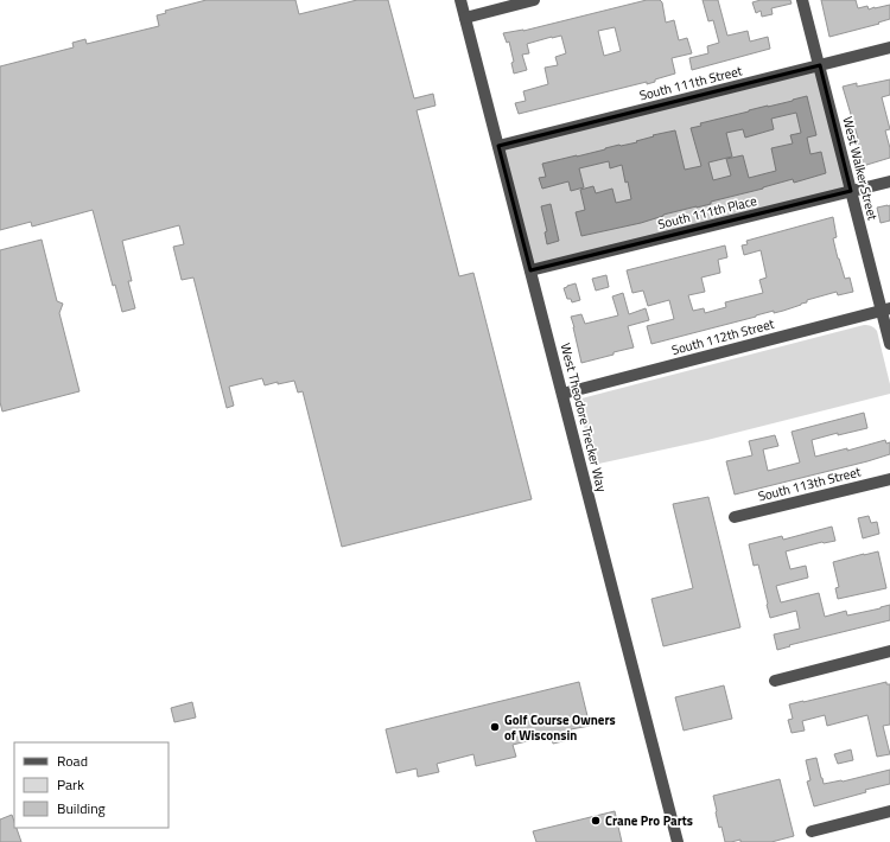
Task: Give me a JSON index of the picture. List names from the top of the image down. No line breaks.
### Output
{"streets":{"street":["South 111th Street","West Walker Street","South 111th Place","South 112th Street","West Theodore Trecker Way","South 113th Street"]},"crossings":[["South 111th Street","West Walker Street"],["South 111th Street","West Theodore Trecker Way"],["West Walker Street","South 111th Place"],["West Walker Street","South 112th Street"],["South 111th Place","West Theodore Trecker Way"],["South 112th Street","West Theodore Trecker Way"]],"places":["Golf Course Owners of Wisconsin","Crane Pro Parts"],"legend":["Road","Park","Building"]}
